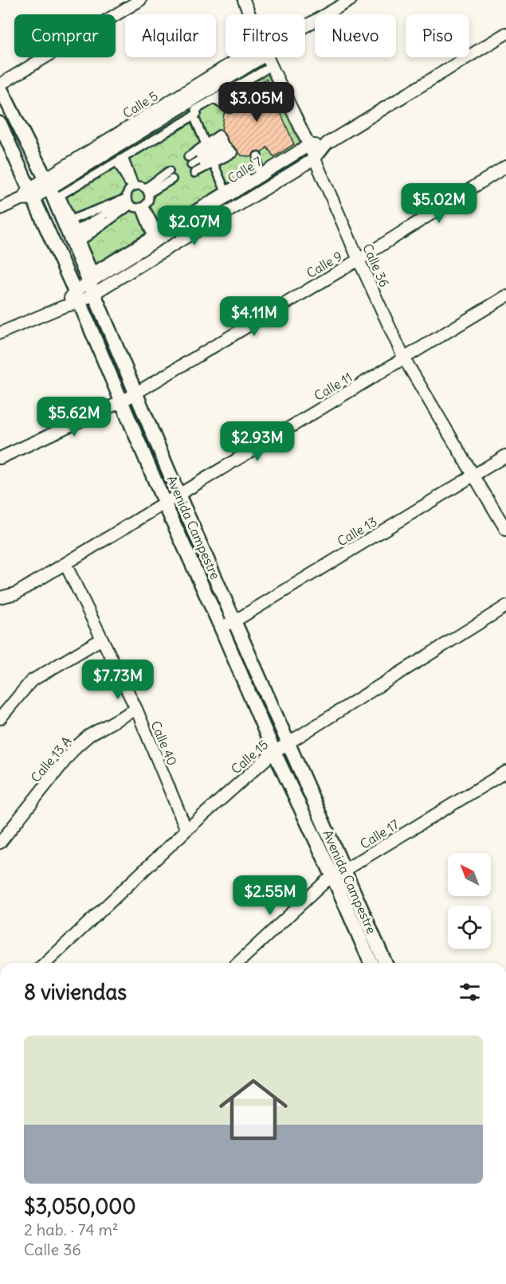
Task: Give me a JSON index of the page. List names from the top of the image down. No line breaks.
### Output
{"streets":{"street":["Calle 5","Calle 7","Calle 9","Calle 36","Calle 11","Avenida Campestre","Calle 13","Calle 40","Calle 15","Calle 13 A","Calle 17"]},"crossings":[["Calle 5","Avenida Campestre"],["Calle 7","Calle 36"],["Calle 7","Avenida Campestre"],["Calle 9","Calle 36"],["Calle 9","Avenida Campestre"],["Calle 36","Calle 11"],["Calle 36","Calle 13"],["Calle 11","Avenida Campestre"],["Calle 11","Calle 40"],["Avenida Campestre","Calle 13"],["Avenida Campestre","Calle 15"],["Avenida Campestre","Calle 17"],["Calle 40","Calle 15"],["Calle 40","Calle 13 A"]],"north":"top left","page":{"chip":["Comprar","Alquilar","Filtros","Nuevo","Piso"],"price":["$3.05M","$5.02M","$2.07M","$4.11M","$5.62M","$2.93M","$7.73M","$2.55M"],"heading":"8 viviendas","list":[{"name":"$3,050,000","note":"2 hab. · 74 m² · Calle 36"}]}}
